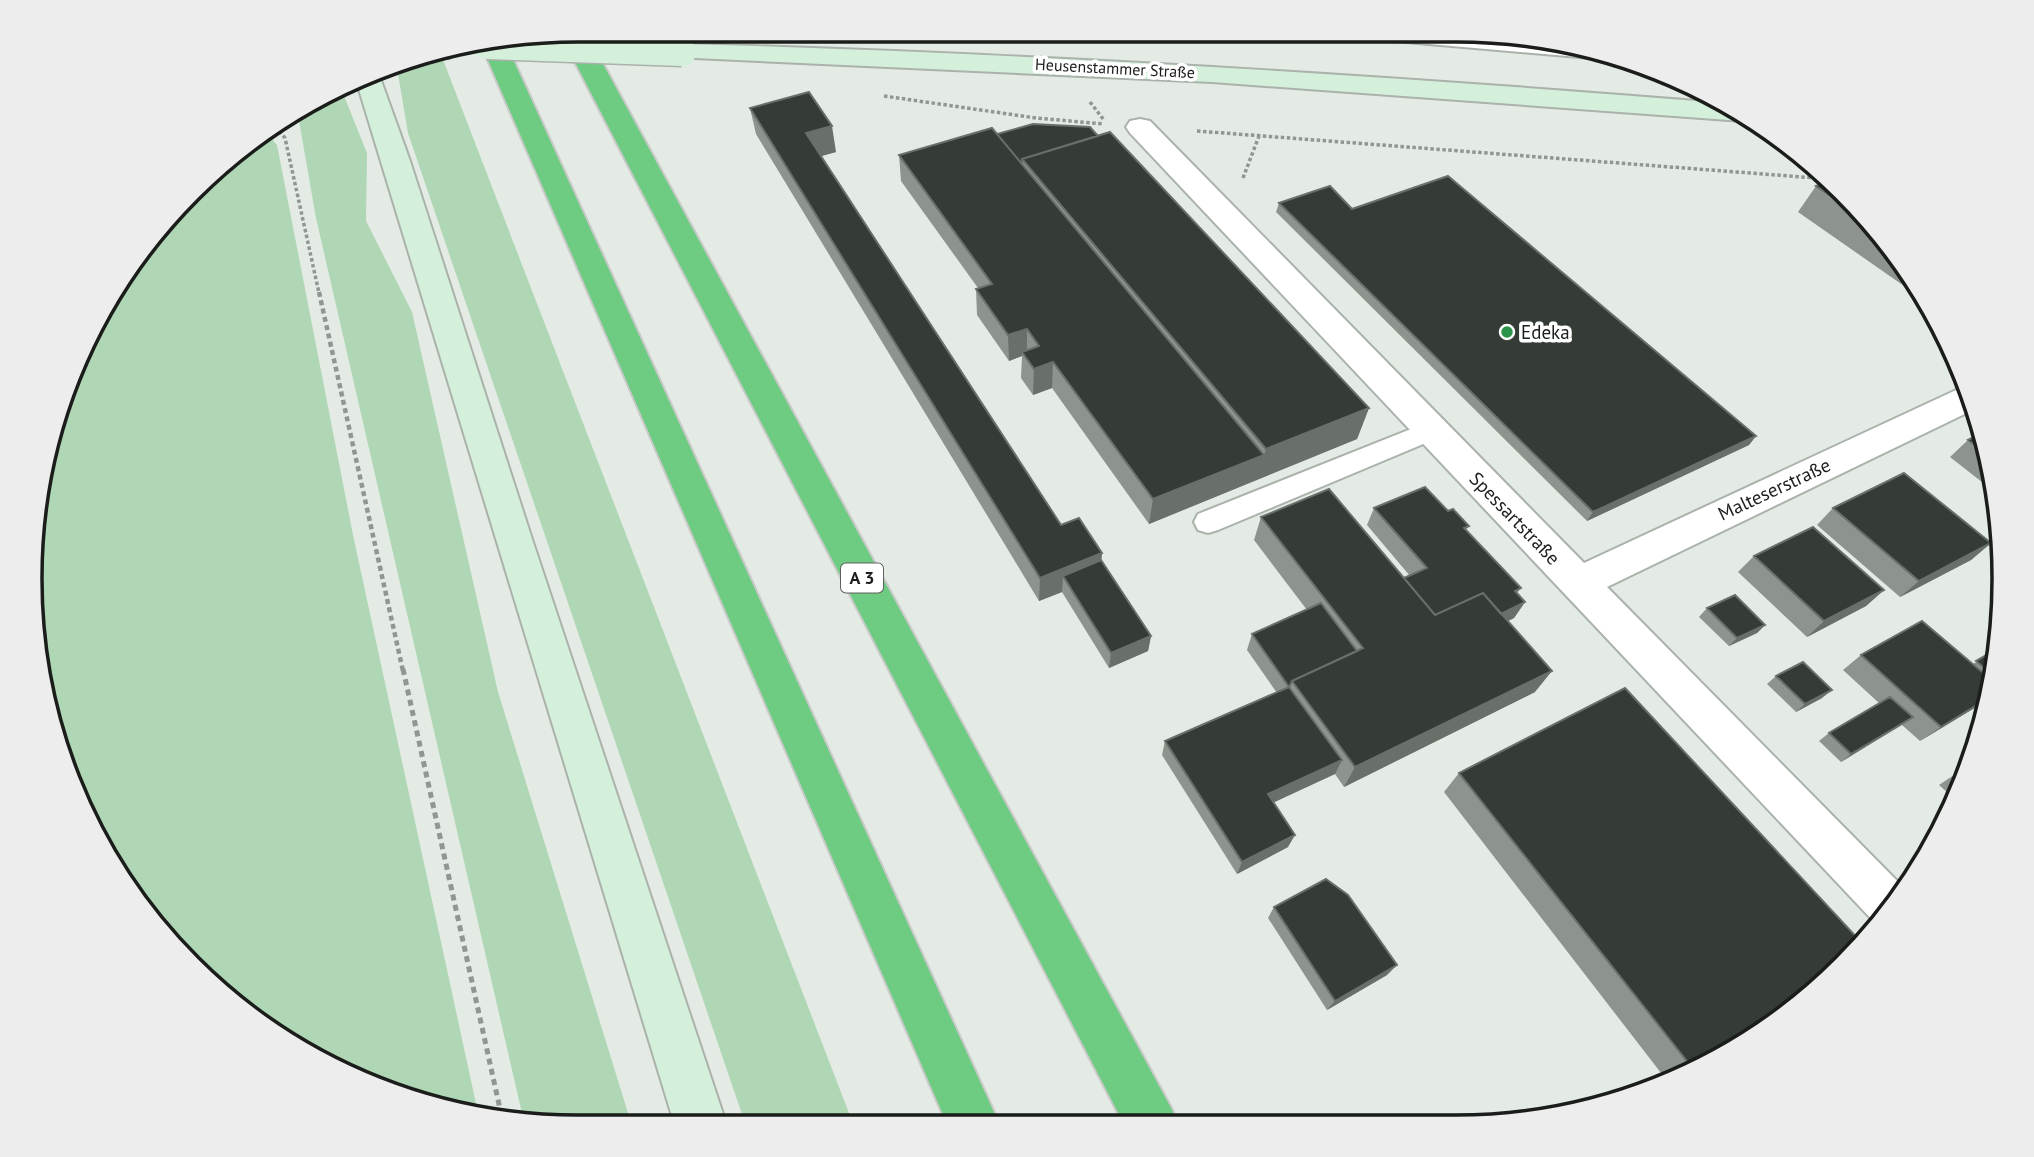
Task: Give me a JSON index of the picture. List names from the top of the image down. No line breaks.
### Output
{"streets":{"highway":["A 3"],"street":["Heusenstammer Straße","Malteserstraße","Spessartstraße"]},"crossings":[["Malteserstraße","Spessartstraße"]],"places":["Edeka"]}
